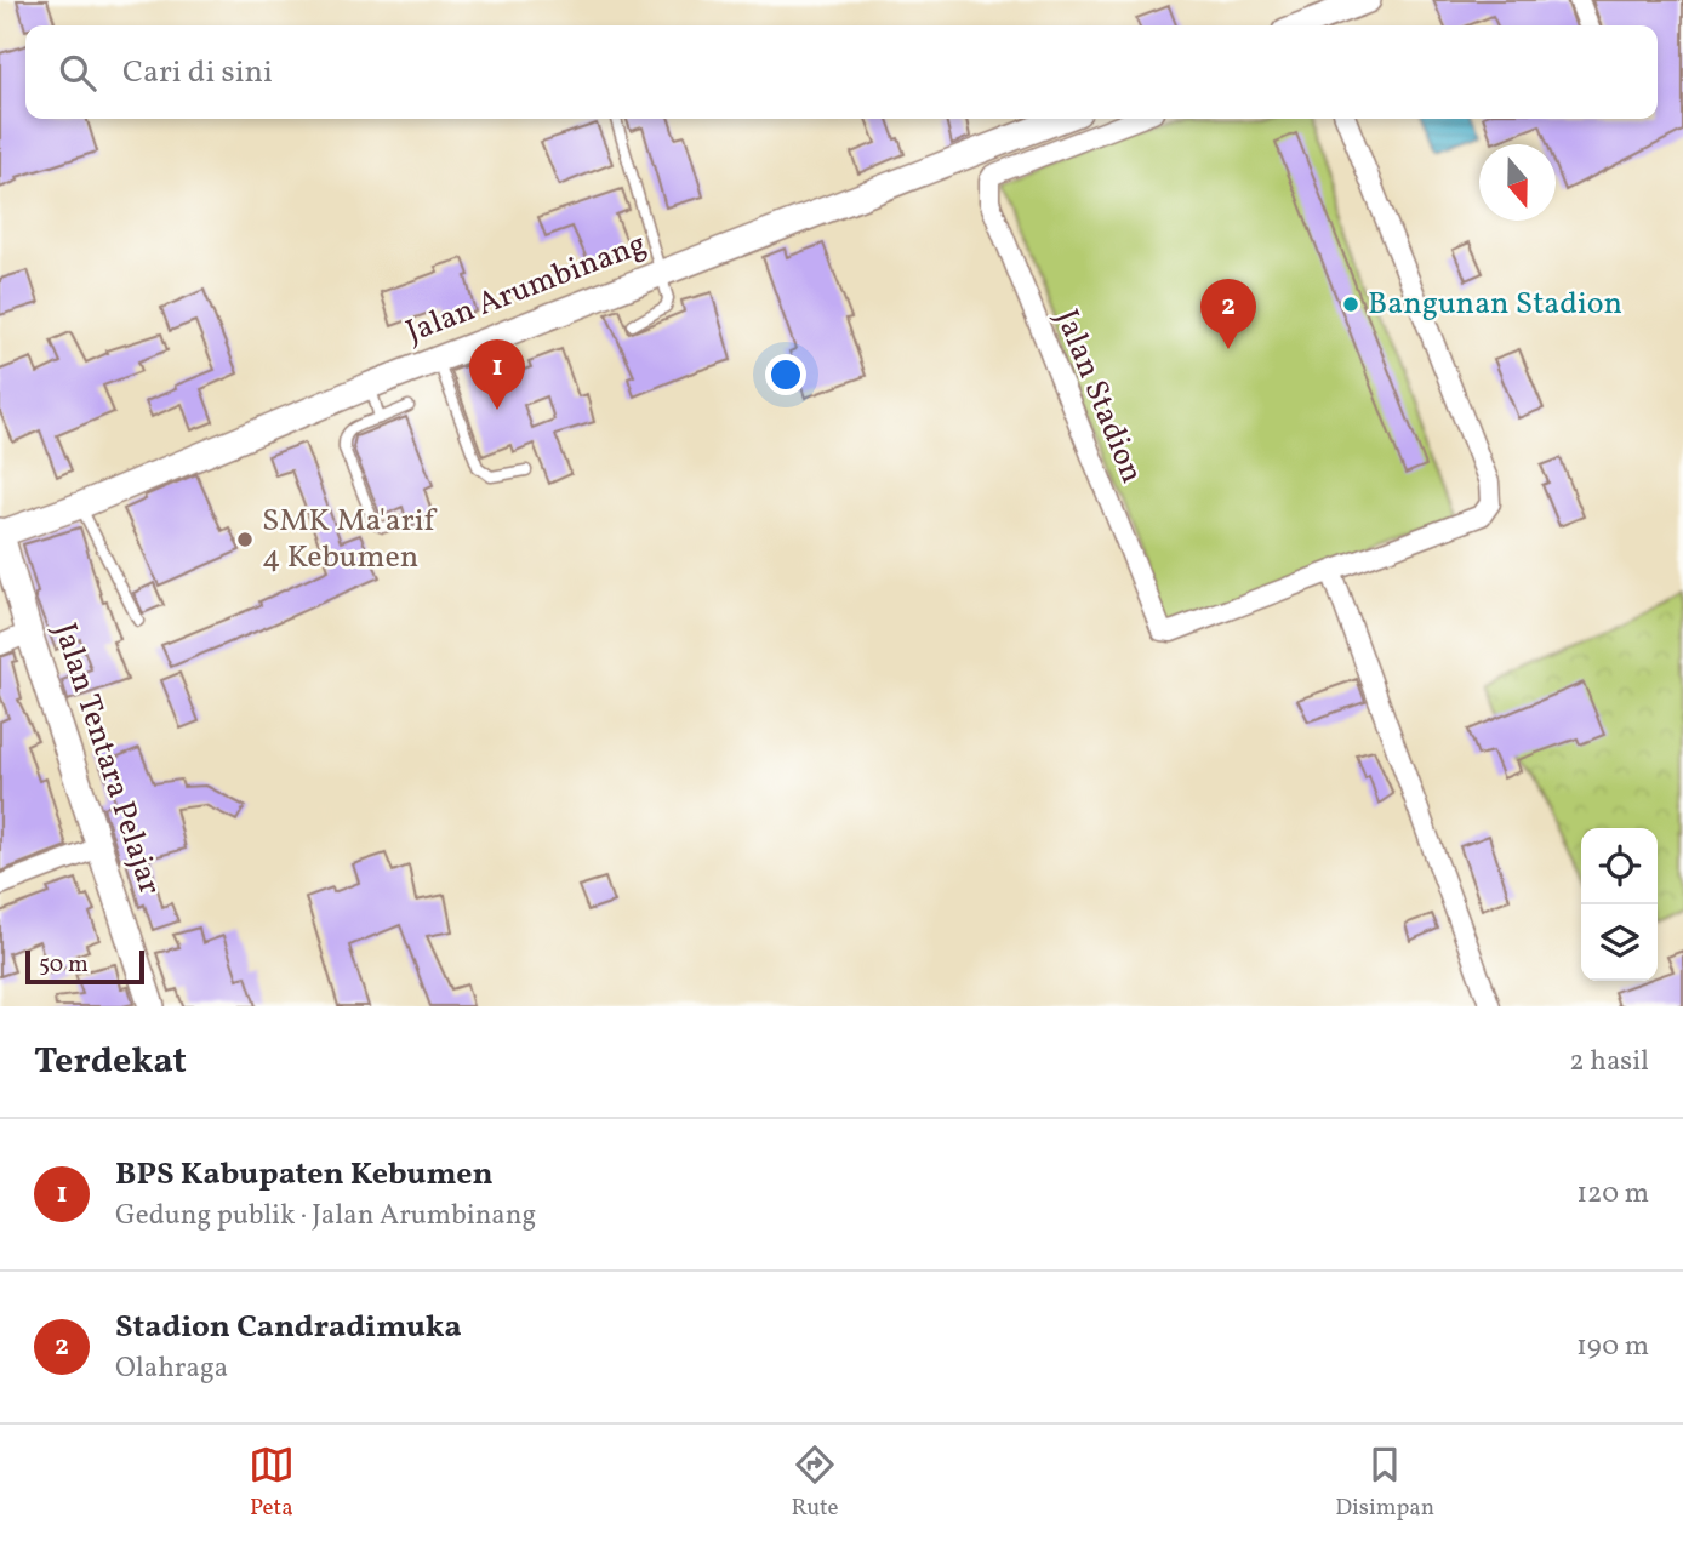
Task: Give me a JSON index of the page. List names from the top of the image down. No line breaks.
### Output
{"streets":{"main road":["Jalan Arumbinang","Jalan Tentara Pelajar"],"street":["Jalan Stadion"]},"crossings":[["Jalan Arumbinang","Jalan Tentara Pelajar"]],"places":["Bangunan Stadion","SMK Ma'arif 4 Kebumen"],"scale_bar":"50 m","north":"bottom","page":{"search":"Cari di sini","pins":["2","1"],"scale":"50 m","heading":["Terdekat","2 hasil"],"list":[{"mark":"1","name":"BPS Kabupaten Kebumen","note":"Gedung publik · Jalan Arumbinang","value":"120 m"},{"mark":"2","name":"Stadion Candradimuka","note":"Olahraga","value":"190 m"}],"nav":["Peta","Rute","Disimpan"]}}
